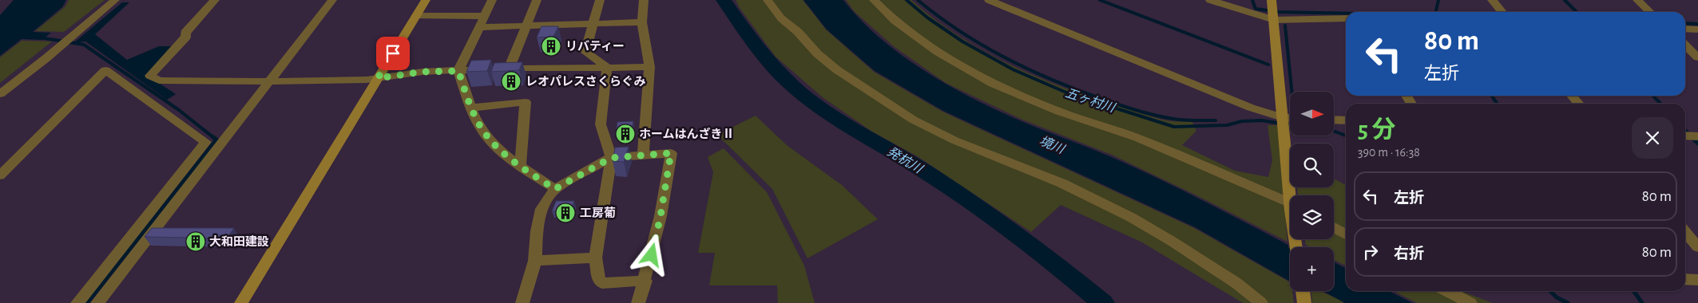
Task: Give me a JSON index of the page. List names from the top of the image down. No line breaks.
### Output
{"water":["五ヶ村川","境川","発杭川"],"places":{"building":["リバティー","レオパレスさくらぐみ","ホームはんざきⅡ","工房葡","大和田建設"]},"north":"right","page":{"turn":["80 m","左折"],"map_buttons":"+","heading":["5 分","390 m · 16:38"],"list":[{"name":"左折","value":"80 m"},{"name":"右折","value":"80 m"}]}}
